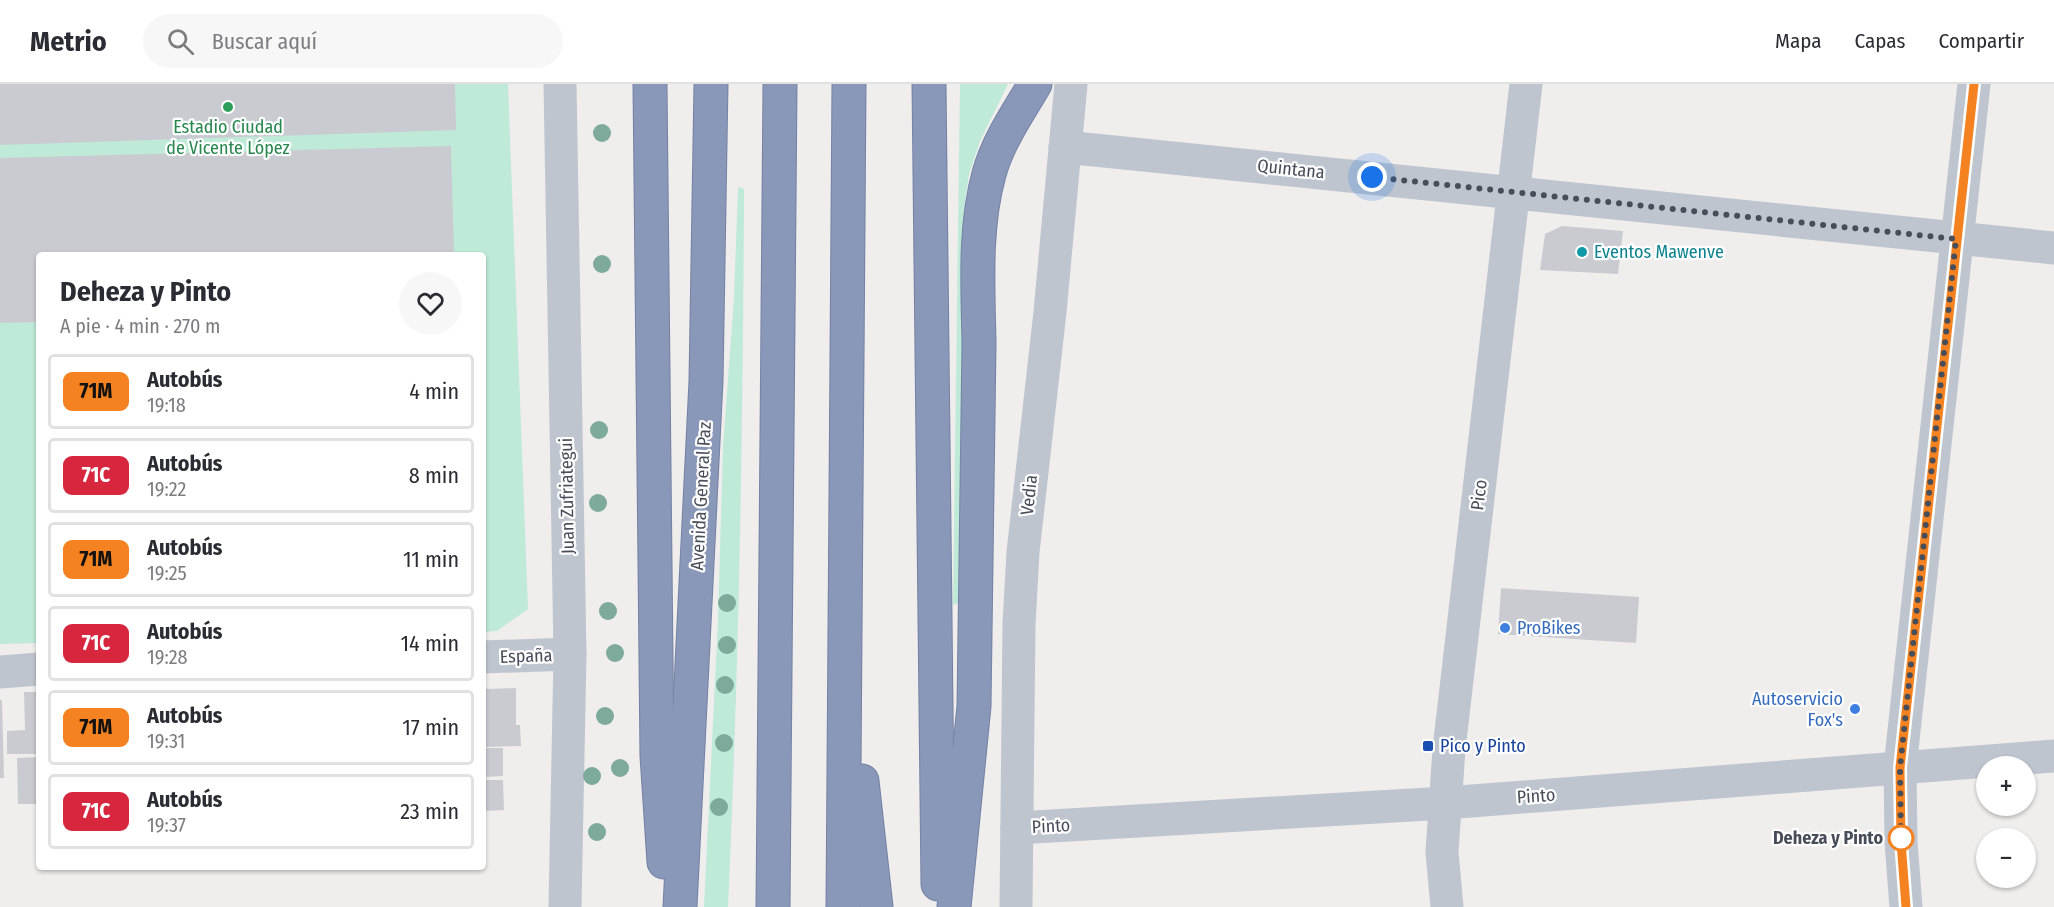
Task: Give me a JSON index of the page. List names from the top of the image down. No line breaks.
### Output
{"streets":{"highway":["Avenida General Paz"],"street":["Quintana","Vedia","Pico","Juan Zufriategui","España","Pinto"]},"crossings":[["Quintana","Vedia"],["Quintana","Pico"],["Vedia","Pinto"],["Pico","Pinto"],["Juan Zufriategui","España"]],"places":{"other":["Estadio Ciudad de Vicente López","Eventos Mawenve","ProBikes","Autoservicio Fox's","Deheza y Pinto"],"transit":["Pico y Pinto"]},"lines":["bus line 71M"],"page":{"header":"Metrio","search":"Buscar aquí","nav":["Mapa","Capas","Compartir"],"heading":["Deheza y Pinto","A pie · 4 min · 270 m"],"list":[{"mark":"71M","name":"Autobús","note":"19:18","value":"4 min"},{"mark":"71C","name":"Autobús","note":"19:22","value":"8 min"},{"mark":"71M","name":"Autobús","note":"19:25","value":"11 min"},{"mark":"71C","name":"Autobús","note":"19:28","value":"14 min"},{"mark":"71M","name":"Autobús","note":"19:31","value":"17 min"},{"mark":"71C","name":"Autobús","note":"19:37","value":"23 min"}],"map_buttons":["+","−"]}}
